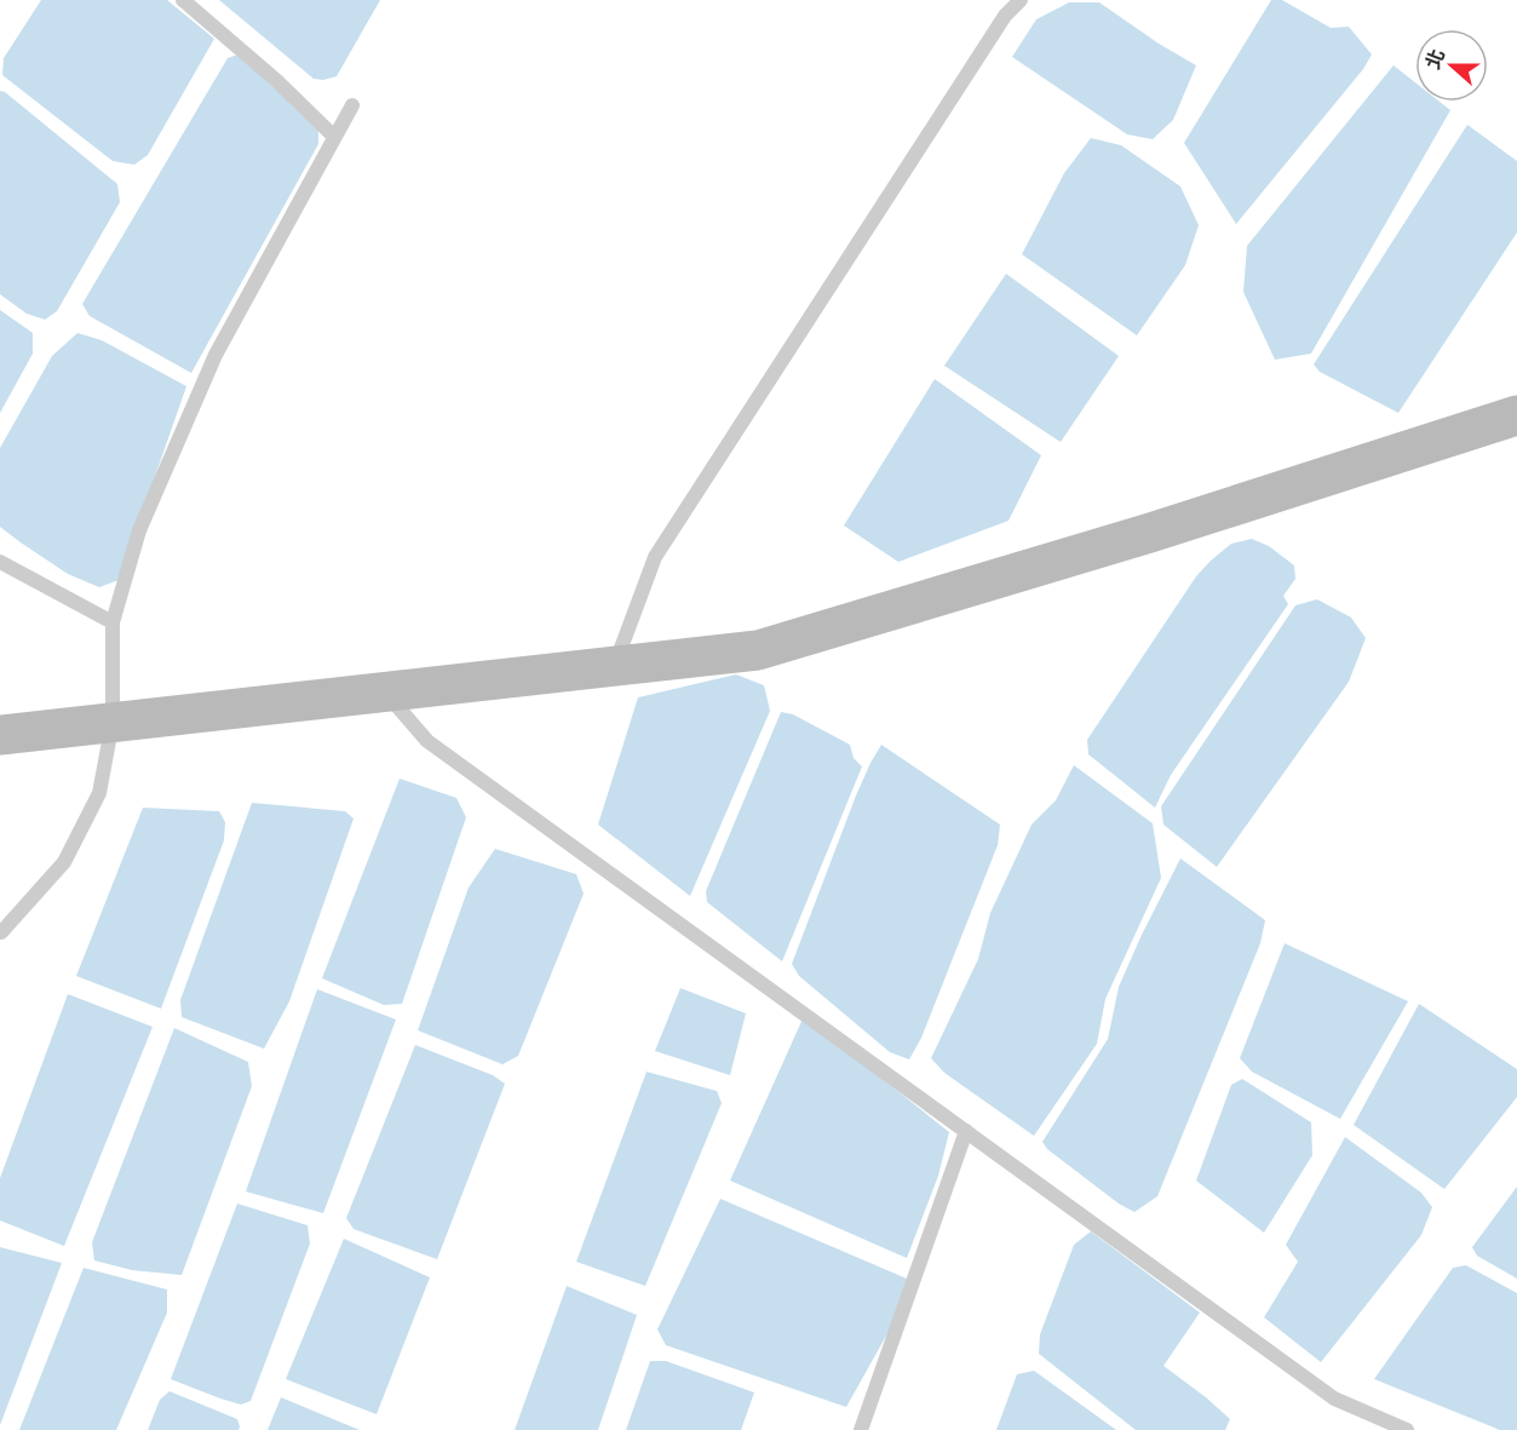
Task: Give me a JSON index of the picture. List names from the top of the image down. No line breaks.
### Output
{"north":"left"}
